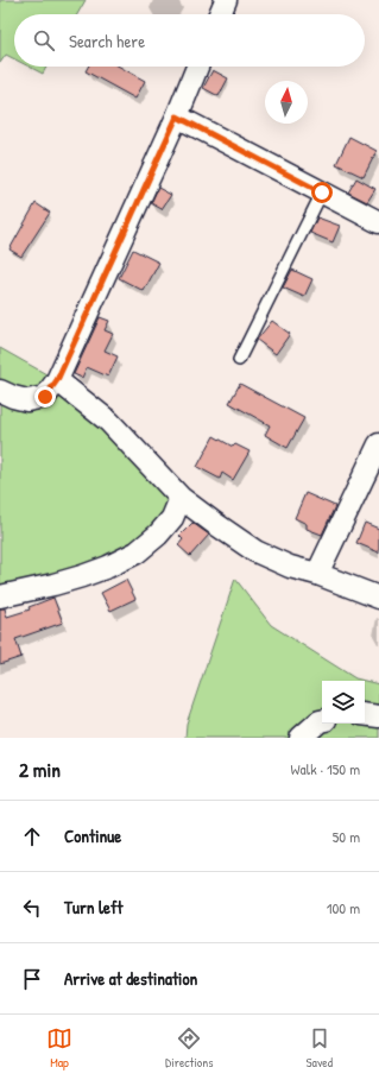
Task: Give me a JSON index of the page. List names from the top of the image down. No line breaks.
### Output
{"north":"top","page":{"search":"Search here","heading":["2 min","Walk · 150 m"],"list":[["Continue","50 m"],["Turn left","100 m"],"Arrive at destination"],"nav":["Map","Directions","Saved"]}}
